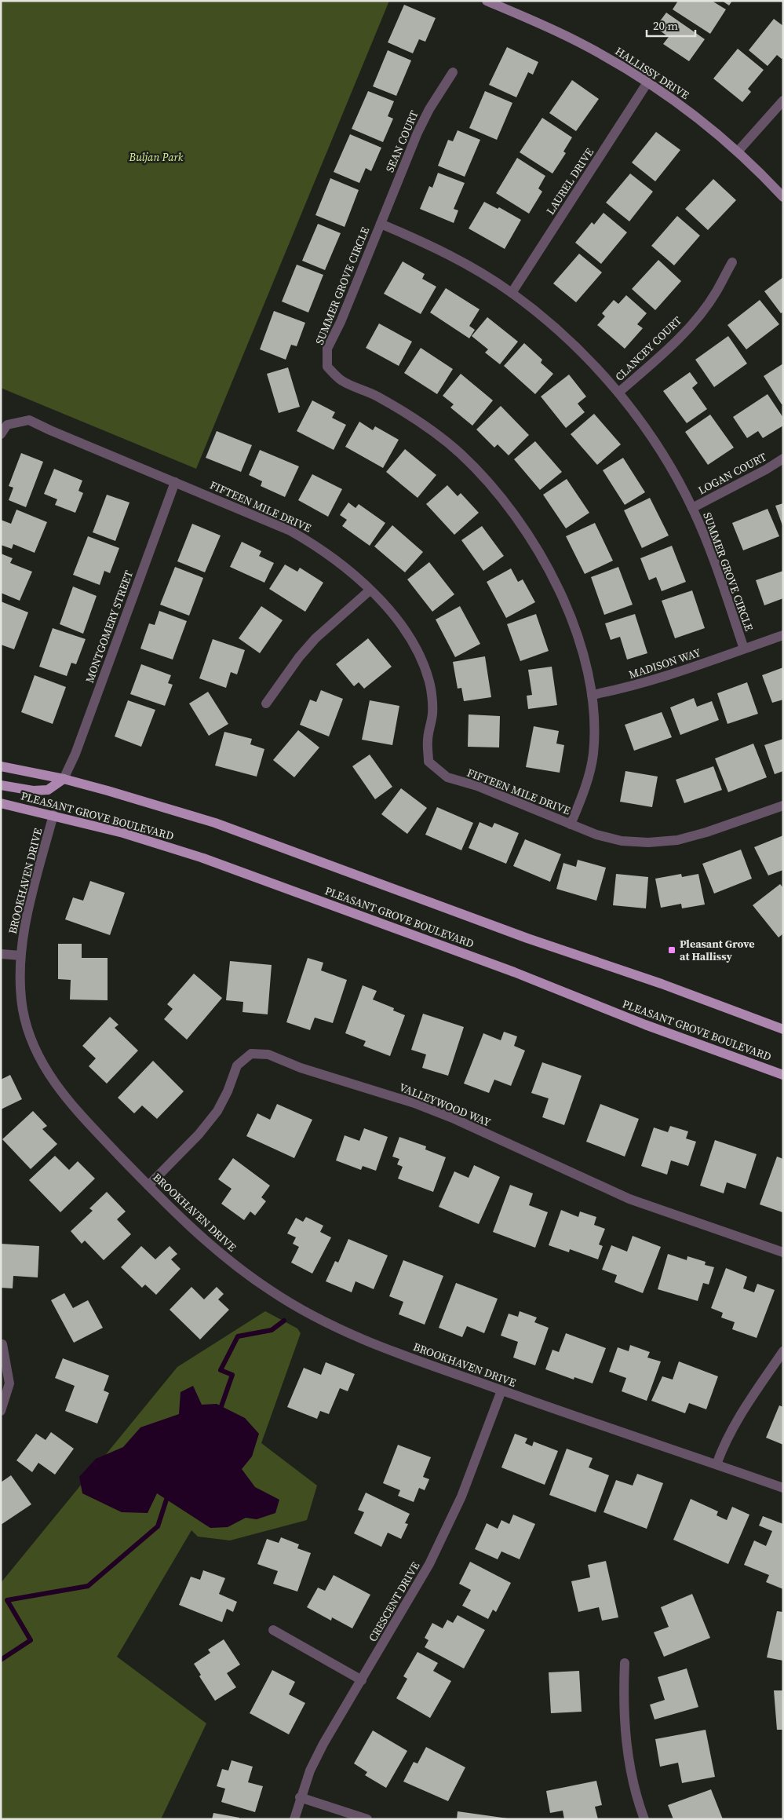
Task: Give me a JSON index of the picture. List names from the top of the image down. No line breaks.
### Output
{"streets":{"main road":["PLEASANT GROVE BOULEVARD"],"street":["HALLISSY DRIVE","SEAN COURT","LAUREL DRIVE","SUMMER GROVE CIRCLE","CLANCEY COURT","LOGAN COURT","FIFTEEN MILE DRIVE","MONTGOMERY STREET","MADISON WAY","BROOKHAVEN DRIVE","VALLEYWOOD WAY","CRESCENT DRIVE"]},"crossings":[["HALLISSY DRIVE","LAUREL DRIVE"],["SEAN COURT","SUMMER GROVE CIRCLE"],["LAUREL DRIVE","SUMMER GROVE CIRCLE"],["SUMMER GROVE CIRCLE","CLANCEY COURT"],["SUMMER GROVE CIRCLE","LOGAN COURT"],["SUMMER GROVE CIRCLE","FIFTEEN MILE DRIVE"],["SUMMER GROVE CIRCLE","MADISON WAY"],["FIFTEEN MILE DRIVE","MONTGOMERY STREET"],["PLEASANT GROVE BOULEVARD","BROOKHAVEN DRIVE"],["BROOKHAVEN DRIVE","VALLEYWOOD WAY"],["BROOKHAVEN DRIVE","CRESCENT DRIVE"]],"parks":["Buljan Park"],"places":{"transit":["Pleasant Grove at Hallissy"]},"scale_bar":"20 m"}
